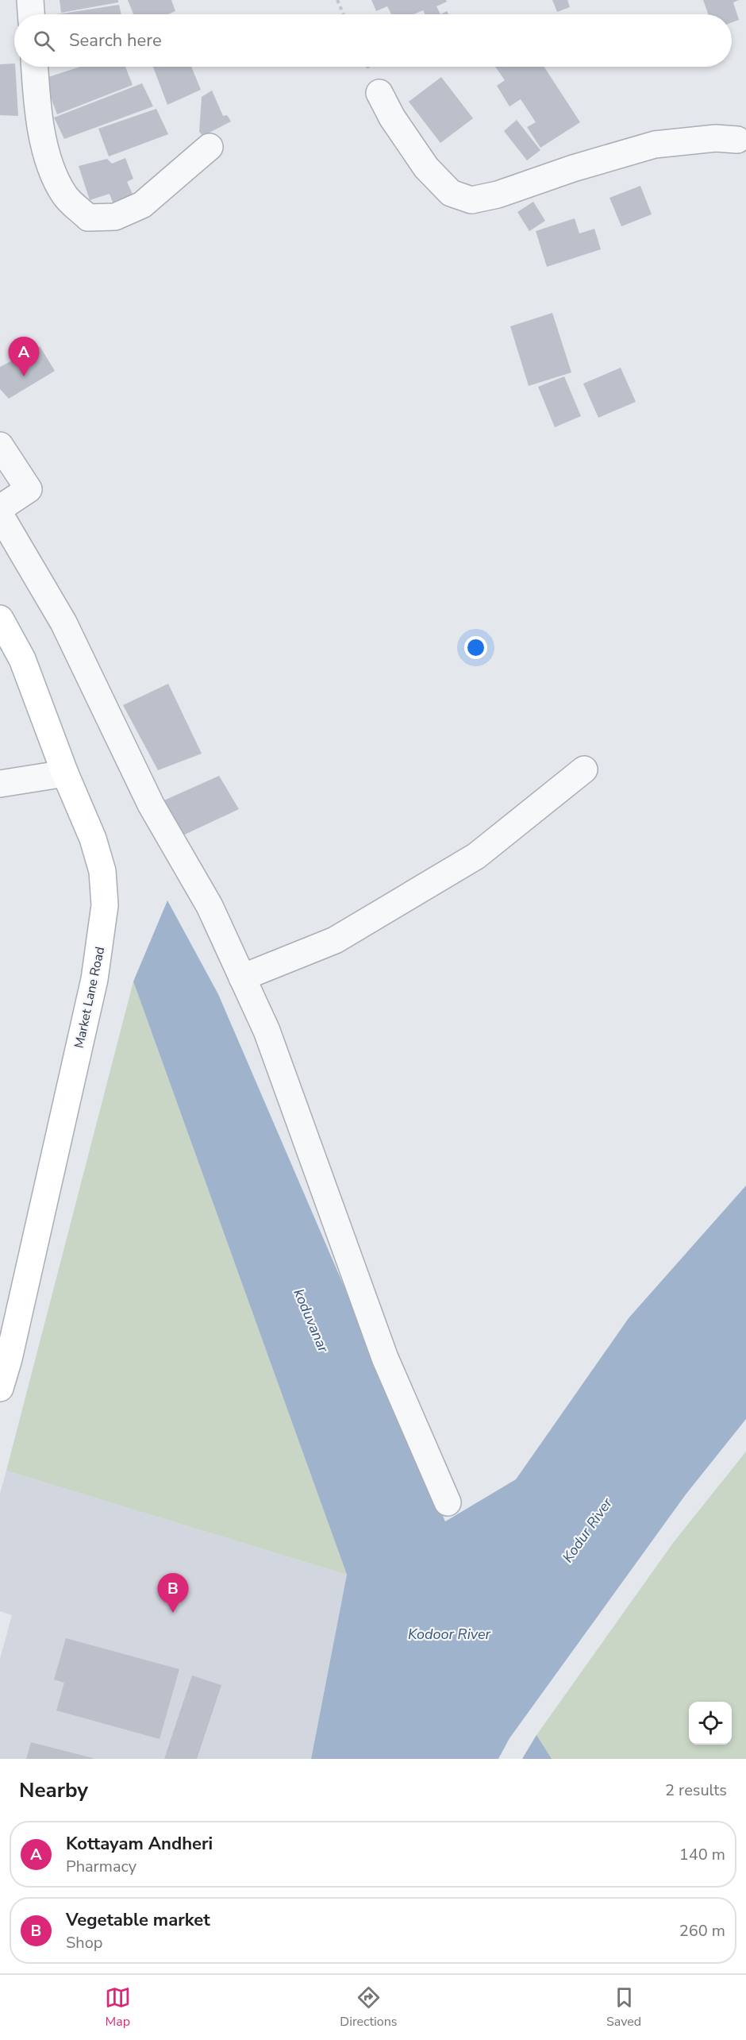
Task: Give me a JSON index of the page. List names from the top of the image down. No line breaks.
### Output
{"streets":{"main road":["Market Lane Road"]},"water":["koduvanar","Kodur River","Kodoor River"],"page":{"search":"Search here","pins":["A","B"],"heading":["Nearby","2 results"],"list":[{"mark":"A","name":"Kottayam Andheri","note":"Pharmacy","value":"140 m"},{"mark":"B","name":"Vegetable market","note":"Shop","value":"260 m"}],"nav":["Map","Directions","Saved"]}}
